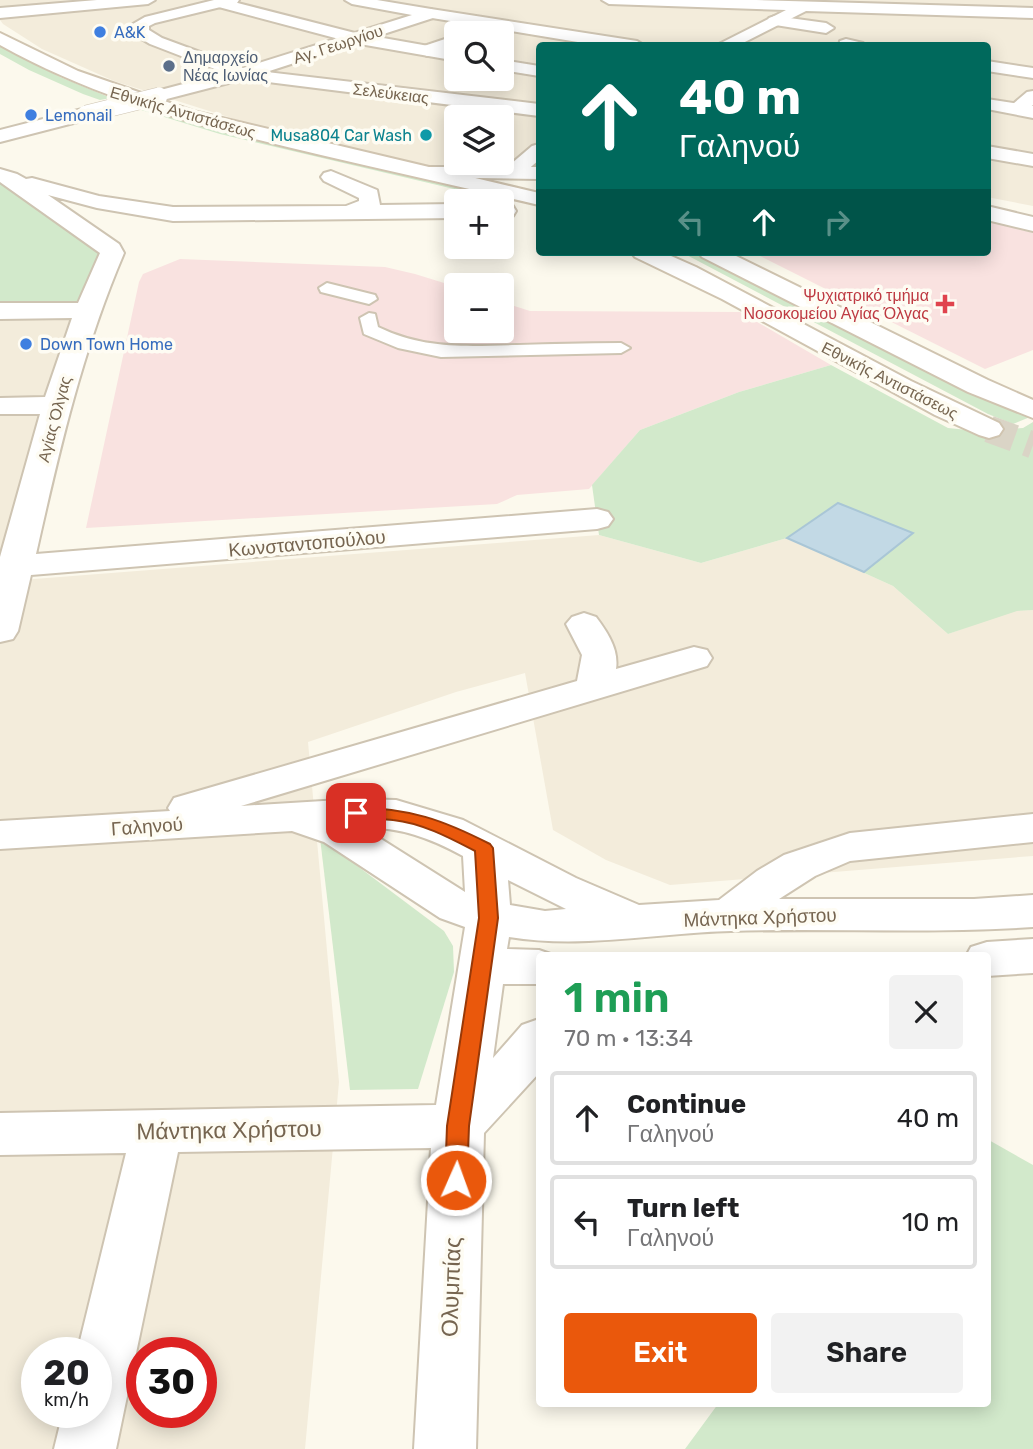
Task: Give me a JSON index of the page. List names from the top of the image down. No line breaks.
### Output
{"streets":{"street":["Αγ. Γεωργίου","Σελεύκειας","Εθνικής Αντιστάσεως","Αγίας Όλγας","Κωνσταντοπούλου","Γαληνού","Μάντηκα Χρήστου","Ολυμπίας"]},"crossings":[["Αγ. Γεωργίου","Σελεύκειας"],["Αγίας Όλγας","Κωνσταντοπούλου"],["Γαληνού","Μάντηκα Χρήστου"],["Γαληνού","Ολυμπίας"],["Μάντηκα Χρήστου","Ολυμπίας"]],"places":{"other":["A&K","Δημαρχείο Νέας Ιωνίας","Lemonail","Musa804 Car Wash","Down Town Home"],"health":["Ψυχιατρικό τμήμα Νοσοκομείου Αγίας Όλγας"]},"page":{"map_buttons":["+","−"],"turn":["40 m","Γαληνού"],"heading":["1 min","70 m · 13:34"],"list":[{"name":"Continue","note":"Γαληνού","value":"40 m"},{"name":"Turn left","note":"Γαληνού","value":"10 m"}],"buttons":["Exit","Share"],"speed":"20 km/h","limit":"30"}}
